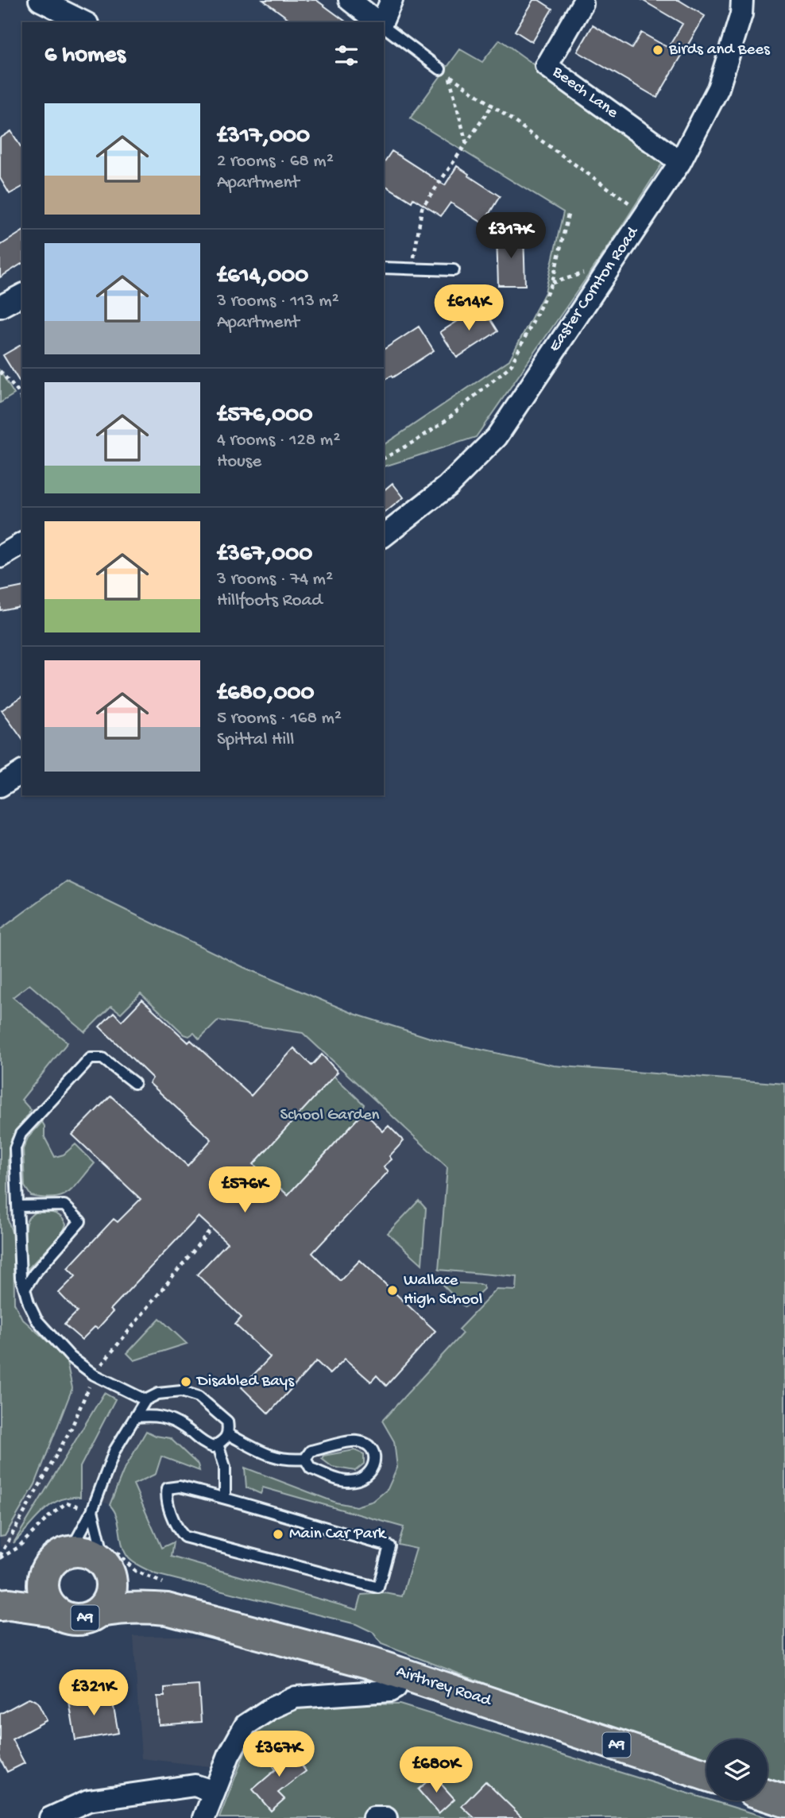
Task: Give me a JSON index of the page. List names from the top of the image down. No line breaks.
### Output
{"streets":{"main road":["A9","Airthrey Road"],"street":["Beech Lane","Easter Cornton Road"]},"crossings":[["Beech Lane","Easter Cornton Road"],["A9","Airthrey Road"]],"parks":["School Garden"],"places":["Birds and Bees","Wallace High School","Disabled Bays","Main Car Park"],"page":{"heading":"6 homes","list":[{"name":"£317,000","note":"2 rooms · 68 m² · Apartment"},{"name":"£614,000","note":"3 rooms · 113 m² · Apartment"},{"name":"£576,000","note":"4 rooms · 128 m² · House"},{"name":"£367,000","note":"3 rooms · 74 m² · Hillfoots Road"},{"name":"£680,000","note":"5 rooms · 168 m² · Spittal Hill"}],"price":["£317K","£614K","£576K","£321K","£367K","£680K"]}}
